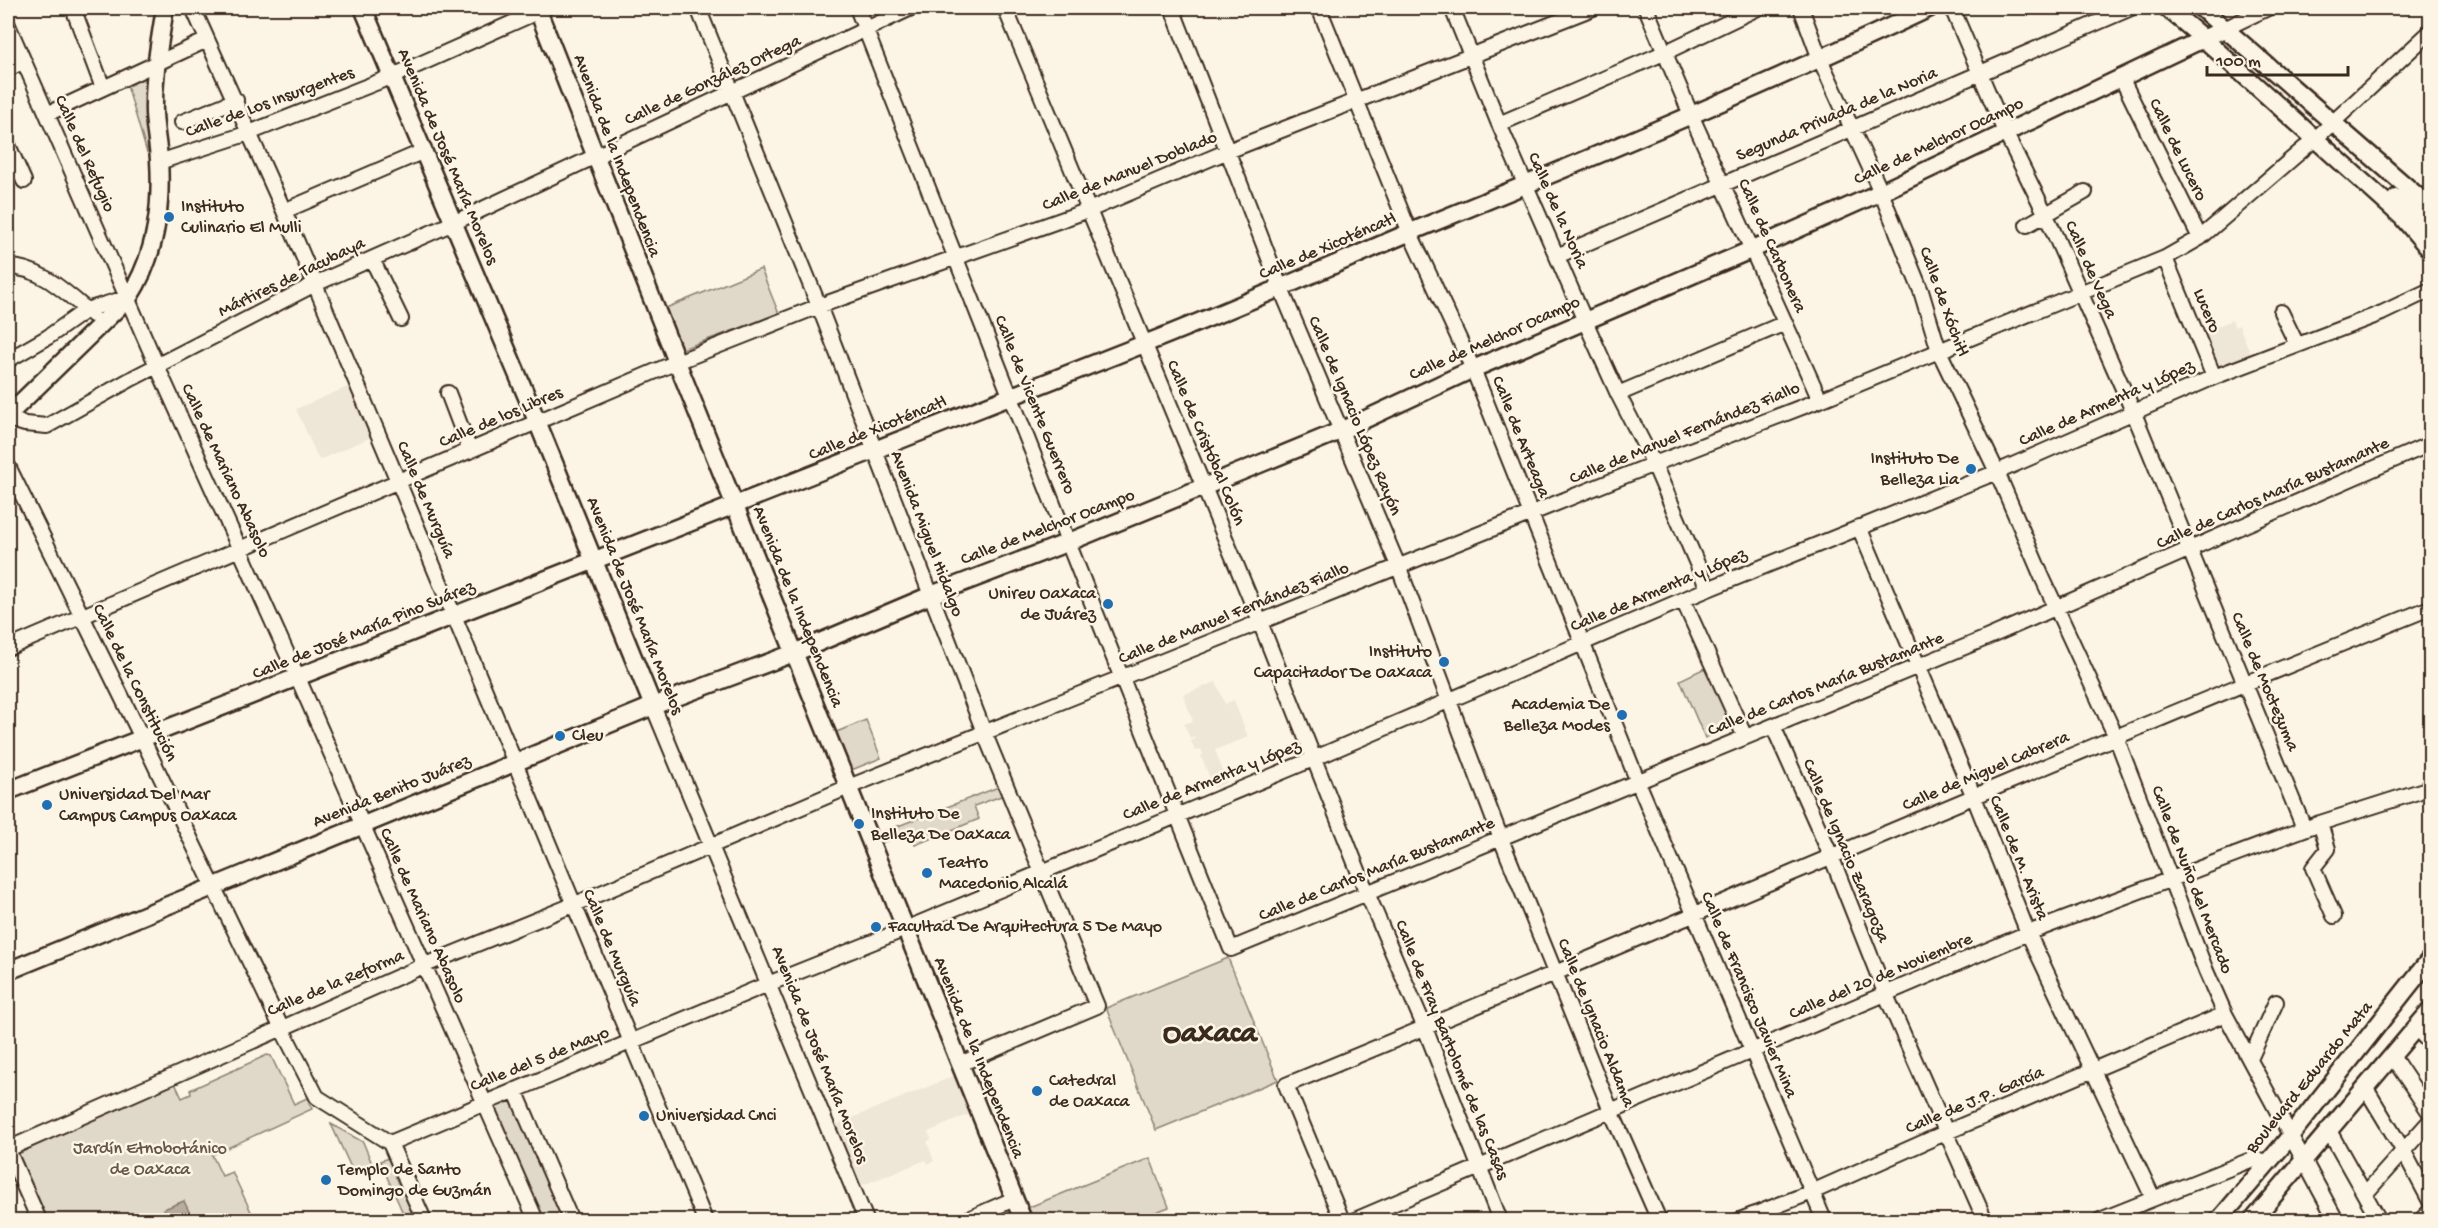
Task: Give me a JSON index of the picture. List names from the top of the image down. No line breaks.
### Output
{"streets":{"main road":["Calle de Melchor Ocampo","Avenida de la Independencia","Avenida de José María Morelos","Calle de Xicoténcatl","Calle de José María Pino Suárez","Avenida Benito Juárez","Boulevard Eduardo Mata"],"street":["Calle de González Ortega","Calle de Los Insurgentes","Segunda Privada de la Noria","Calle de Lucero","Calle del Refugio","Calle de Manuel Doblado","Calle de la Noria","Calle de Carbonera","Calle de Vega","Mártires de Tacubaya","Calle de Xóchitl","Lucero","Calle de Armenta y López","Calle de Vicente Guerrero","Calle de Ignacio López Rayón","Calle de los Libres","Calle de Manuel Fernández Fiallo","Calle de Arteaga","Calle de Cristóbal Colón","Calle de Mariano Abasolo","Calle de Carlos María Bustamante","Calle de Murguía","Avenida Miguel Hidalgo","Calle de Moctezuma","Calle de la Constitución","Calle de Miguel Cabrera","Calle de Ignacio Zaragoza","Calle de M. Arista","Calle de Nuño del Mercado","Calle del 20 de Noviembre","Calle de la Reforma","Calle de Francisco Javier Mina","Calle de Ignacio Aldama","Calle de Fray Bartolomé de las Casas","Calle del 5 de Mayo","Calle de J.P. García"]},"crossings":[["Calle de González Ortega","Avenida de la Independencia"],["Calle de González Ortega","Mártires de Tacubaya"],["Calle de González Ortega","Calle de Vicente Guerrero"],["Calle de González Ortega","Avenida Miguel Hidalgo"],["Calle de Los Insurgentes","Avenida de la Independencia"],["Calle de Los Insurgentes","Avenida de José María Morelos"],["Calle de Los Insurgentes","Calle de Murguía"],["Segunda Privada de la Noria","Calle de la Noria"],["Segunda Privada de la Noria","Calle de Carbonera"],["Segunda Privada de la Noria","Calle de Vega"],["Segunda Privada de la Noria","Calle de Xóchitl"],["Calle de Melchor Ocampo","Calle de Lucero"],["Calle de Melchor Ocampo","Avenida de la Independencia"],["Calle de Melchor Ocampo","Calle de la Noria"],["Calle de Melchor Ocampo","Calle de Carbonera"],["Calle de Melchor Ocampo","Calle de Vega"],["Calle de Melchor Ocampo","Calle de Xóchitl"],["Calle de Melchor Ocampo","Calle de Vicente Guerrero"],["Calle de Melchor Ocampo","Calle de Ignacio López Rayón"],["Calle de Melchor Ocampo","Calle de Arteaga"],["Calle de Melchor Ocampo","Calle de Cristóbal Colón"],["Calle de Melchor Ocampo","Avenida Miguel Hidalgo"],["Calle de Melchor Ocampo","Avenida Benito Juárez"],["Calle de Lucero","Calle de Manuel Fernández Fiallo"],["Calle del Refugio","Calle de Mariano Abasolo"],["Avenida de la Independencia","Calle de Manuel Doblado"],["Avenida de la Independencia","Calle de Xicoténcatl"],["Avenida de la Independencia","Mártires de Tacubaya"],["Avenida de la Independencia","Calle de Armenta y López"],["Avenida de la Independencia","Calle de los Libres"],["Avenida de la Independencia","Calle de Manuel Fernández Fiallo"],["Avenida de la Independencia","Avenida Miguel Hidalgo"],["Avenida de la Independencia","Calle de José María Pino Suárez"],["Avenida de la Independencia","Avenida Benito Juárez"],["Avenida de la Independencia","Calle de la Reforma"],["Avenida de la Independencia","Calle del 5 de Mayo"],["Avenida de José María Morelos","Mártires de Tacubaya"],["Avenida de José María Morelos","Calle de los Libres"],["Avenida de José María Morelos","Calle de José María Pino Suárez"],["Avenida de José María Morelos","Avenida Benito Juárez"],["Avenida de José María Morelos","Calle de la Reforma"],["Avenida de José María Morelos","Calle del 5 de Mayo"],["Calle de Manuel Doblado","Calle de la Noria"],["Calle de Manuel Doblado","Calle de Vicente Guerrero"],["Calle de Manuel Doblado","Calle de Ignacio López Rayón"],["Calle de Manuel Doblado","Calle de los Libres"],["Calle de Manuel Doblado","Calle de Arteaga"],["Calle de Manuel Doblado","Calle de Cristóbal Colón"],["Calle de Manuel Doblado","Avenida Miguel Hidalgo"],["Calle de la Noria","Calle de Xicoténcatl"],["Calle de la Noria","Calle de Armenta y López"],["Calle de la Noria","Calle de Manuel Fernández Fiallo"],["Calle de Carbonera","Calle de Xicoténcatl"],["Calle de Carbonera","Calle de Manuel Fernández Fiallo"],["Calle de Xicoténcatl","Calle de Xóchitl"],["Calle de Xicoténcatl","Calle de Vicente Guerrero"],["Calle de Xicoténcatl","Calle de Ignacio López Rayón"],["Calle de Xicoténcatl","Calle de Arteaga"],["Calle de Xicoténcatl","Calle de Cristóbal Colón"],["Calle de Xicoténcatl","Avenida Miguel Hidalgo"],["Calle de Xicoténcatl","Calle de José María Pino Suárez"],["Calle de Vega","Calle de Armenta y López"],["Calle de Vega","Calle de Manuel Fernández Fiallo"],["Calle de Vega","Calle de Carlos María Bustamante"],["Calle de Vega","Calle de Moctezuma"],["Mártires de Tacubaya","Calle de Mariano Abasolo"],["Mártires de Tacubaya","Calle de Murguía"],["Calle de Xóchitl","Calle de Armenta y López"],["Calle de Xóchitl","Calle de Manuel Fernández Fiallo"],["Calle de Xóchitl","Calle de Carlos María Bustamante"],["Calle de Xóchitl","Calle de Nuño del Mercado"],["Lucero","Calle de Armenta y López"],["Lucero","Calle de Manuel Fernández Fiallo"],["Calle de Armenta y López","Calle de Vicente Guerrero"],["Calle de Armenta y López","Calle de Ignacio López Rayón"],["Calle de Armenta y López","Calle de Arteaga"],["Calle de Armenta y López","Calle de Cristóbal Colón"],["Calle de Armenta y López","Avenida Miguel Hidalgo"],["Calle de Armenta y López","Calle de M. Arista"],["Calle de Armenta y López","Calle del 5 de Mayo"],["Calle de Vicente Guerrero","Calle de Manuel Fernández Fiallo"],["Calle de Vicente Guerrero","Calle de Carlos María Bustamante"],["Calle de Ignacio López Rayón","Calle de Manuel Fernández Fiallo"],["Calle de Ignacio López Rayón","Calle de Carlos María Bustamante"],["Calle de Ignacio López Rayón","Calle de Ignacio Aldama"],["Calle de los Libres","Calle de Mariano Abasolo"],["Calle de los Libres","Calle de Murguía"],["Calle de los Libres","Calle de la Constitución"],["Calle de Manuel Fernández Fiallo","Calle de Arteaga"],["Calle de Manuel Fernández Fiallo","Calle de Cristóbal Colón"],["Calle de Manuel Fernández Fiallo","Avenida Miguel Hidalgo"],["Calle de Manuel Fernández Fiallo","Calle de la Reforma"],["Calle de Arteaga","Calle de Carlos María Bustamante"],["Calle de Arteaga","Calle de Francisco Javier Mina"],["Calle de Cristóbal Colón","Calle de Carlos María Bustamante"],["Calle de Cristóbal Colón","Calle de Fray Bartolomé de las Casas"],["Calle de Mariano Abasolo","Calle de José María Pino Suárez"],["Calle de Mariano Abasolo","Avenida Benito Juárez"],["Calle de Mariano Abasolo","Calle de la Reforma"],["Calle de Mariano Abasolo","Calle del 5 de Mayo"],["Calle de Carlos María Bustamante","Calle de Moctezuma"],["Calle de Carlos María Bustamante","Calle de Ignacio Zaragoza"],["Calle de Carlos María Bustamante","Calle de M. Arista"],["Calle de Carlos María Bustamante","Calle de Nuño del Mercado"],["Calle de Carlos María Bustamante","Calle de Francisco Javier Mina"],["Calle de Carlos María Bustamante","Calle de Ignacio Aldama"],["Calle de Carlos María Bustamante","Calle de Fray Bartolomé de las Casas"],["Calle de Murguía","Calle de José María Pino Suárez"],["Calle de Murguía","Avenida Benito Juárez"],["Calle de Murguía","Calle de la Reforma"],["Calle de Murguía","Calle del 5 de Mayo"],["Calle de José María Pino Suárez","Calle de la Constitución"],["Calle de Moctezuma","Calle de Miguel Cabrera"],["Calle de Moctezuma","Calle del 20 de Noviembre"],["Calle de la Constitución","Avenida Benito Juárez"],["Calle de la Constitución","Calle de la Reforma"],["Calle de la Constitución","Calle del 5 de Mayo"],["Calle de Miguel Cabrera","Calle de Ignacio Zaragoza"],["Calle de Miguel Cabrera","Calle de M. Arista"],["Calle de Miguel Cabrera","Calle de Nuño del Mercado"],["Calle de Miguel Cabrera","Calle de Francisco Javier Mina"],["Calle de Miguel Cabrera","Calle de Ignacio Aldama"],["Calle de Miguel Cabrera","Calle de Fray Bartolomé de las Casas"],["Calle de Ignacio Zaragoza","Calle del 20 de Noviembre"],["Calle de Ignacio Zaragoza","Calle de J.P. García"],["Calle de M. Arista","Calle del 20 de Noviembre"],["Calle de M. Arista","Calle de J.P. García"],["Calle de Nuño del Mercado","Calle del 20 de Noviembre"],["Calle de Nuño del Mercado","Boulevard Eduardo Mata"],["Calle de Nuño del Mercado","Calle de J.P. García"],["Calle del 20 de Noviembre","Calle de Francisco Javier Mina"],["Calle del 20 de Noviembre","Calle de Ignacio Aldama"],["Calle del 20 de Noviembre","Calle de Fray Bartolomé de las Casas"],["Calle de Francisco Javier Mina","Calle de J.P. García"]],"districts":["Oaxaca"],"parks":["Jardín Etnobotánico de Oaxaca"],"places":["Instituto Culinario El Mulli","Instituto De Belleza Lia","Unireu Oaxaca de Juárez","Instituto Capacitador De Oaxaca","Academia De Belleza Modes","Cleu","Universidad Del Mar Campus Campus Oaxaca","Instituto De Belleza De Oaxaca","Teatro Macedonio Alcalá","Facultad De Arquitectura 5 De Mayo","Catedral de Oaxaca","Universidad Cnci","Templo de Santo Domingo de Guzmán"],"scale_bar":"100 m"}
